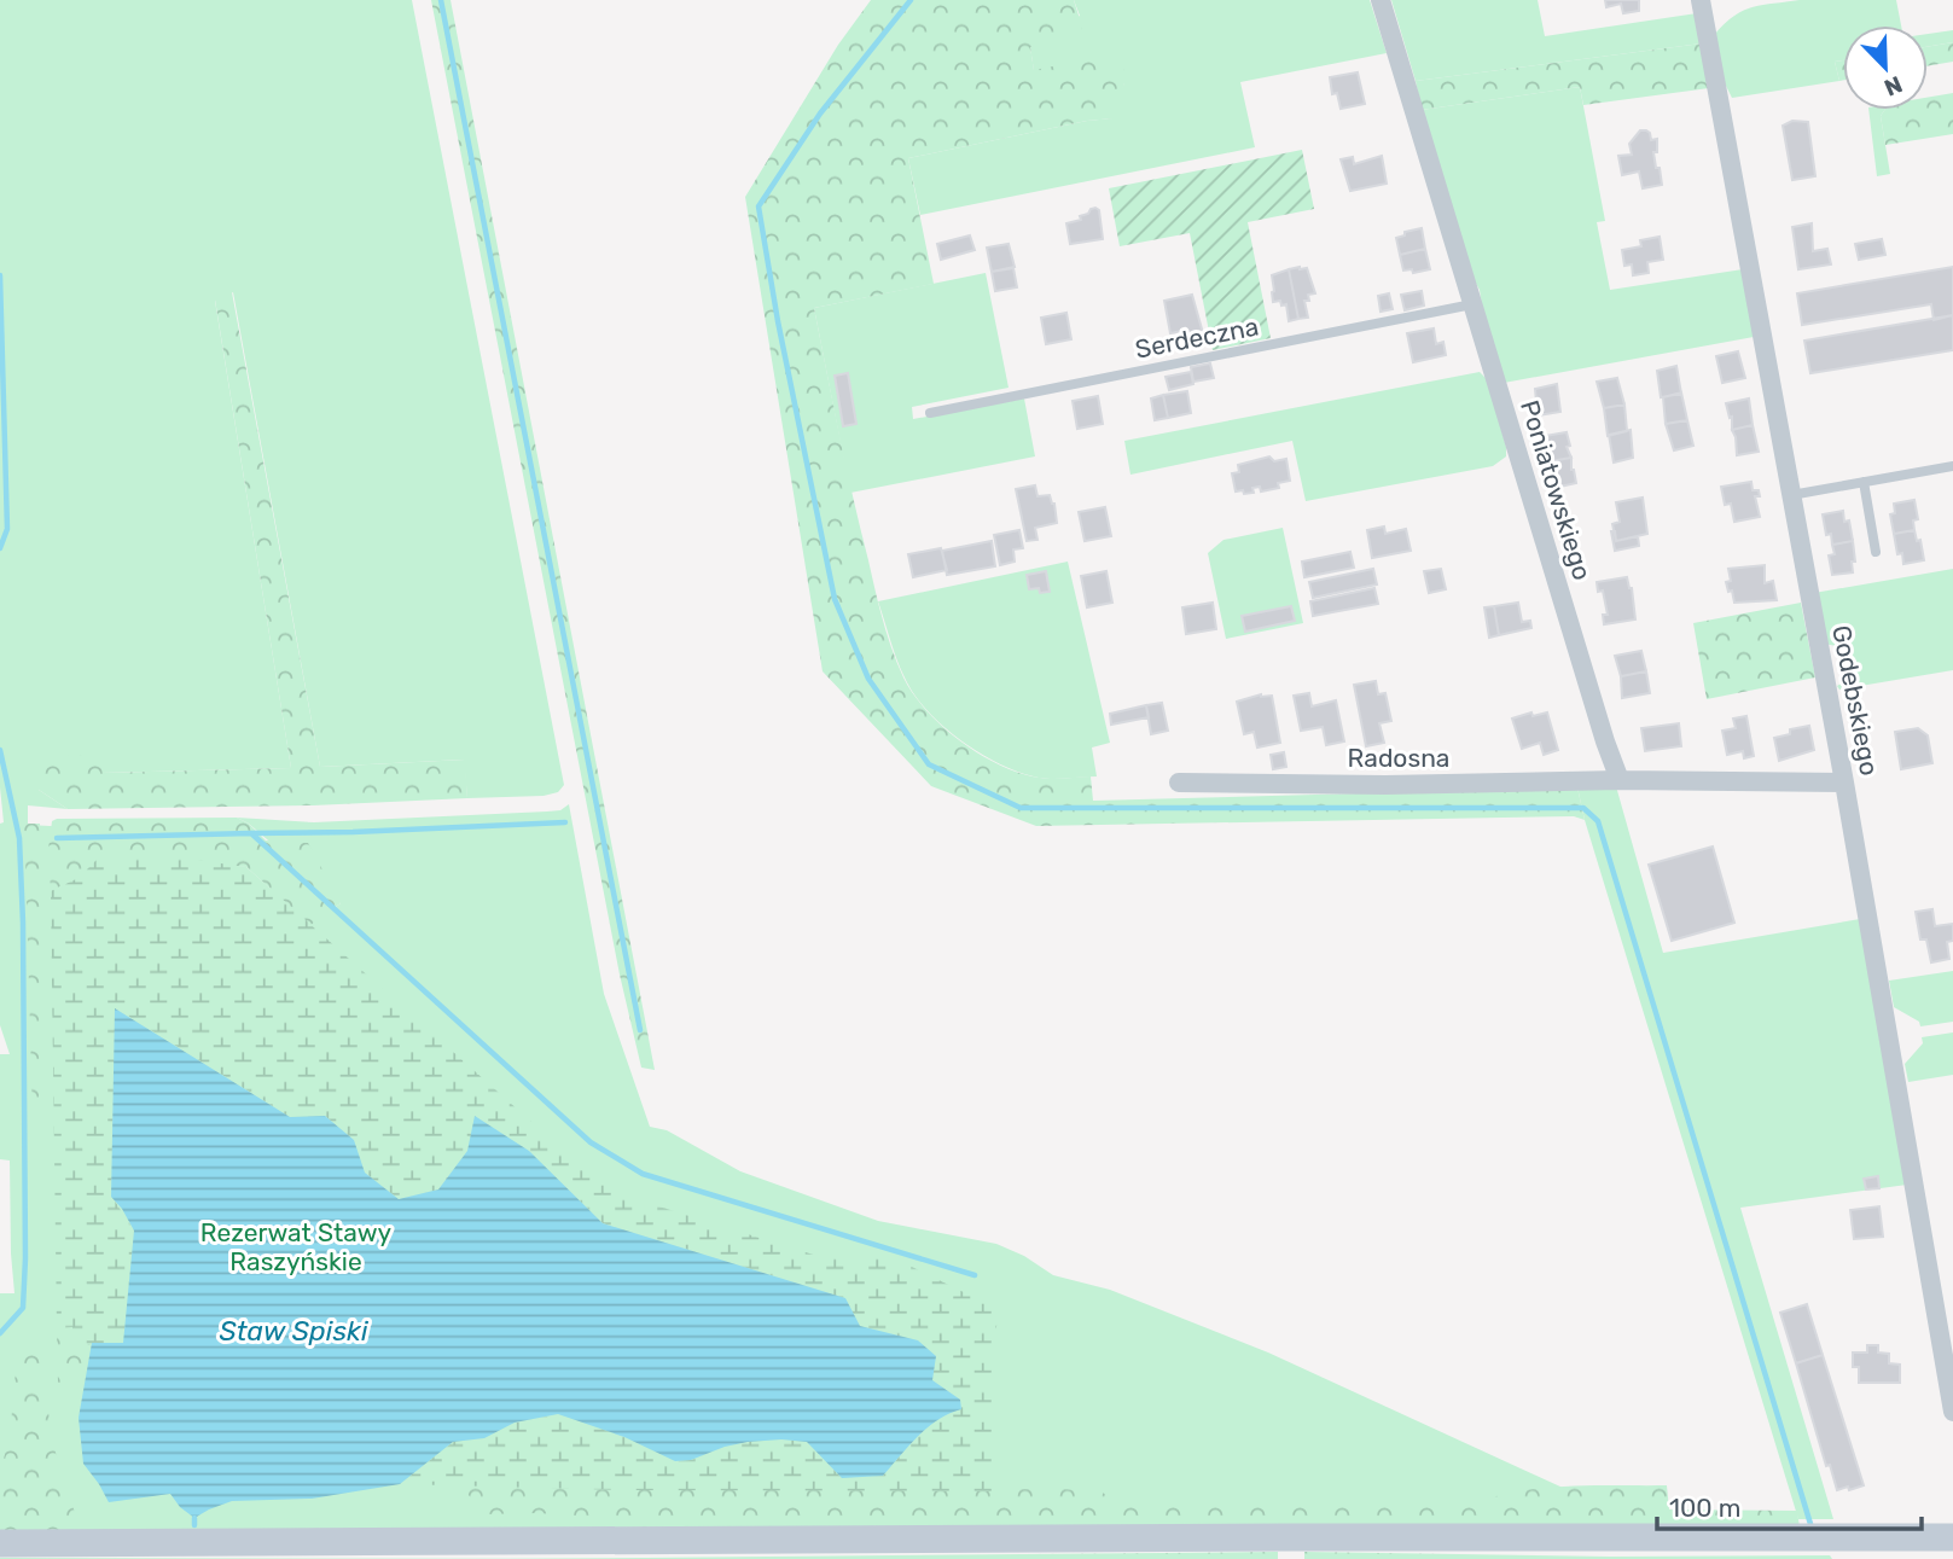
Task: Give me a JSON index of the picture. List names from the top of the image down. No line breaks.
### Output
{"streets":{"street":["Poniatowskiego","Godebskiego","Radosna"],"lane":["Serdeczna"]},"crossings":[["Serdeczna","Poniatowskiego"],["Poniatowskiego","Radosna"]],"water":["Staw Spiski"],"parks":["Rezerwat Stawy Raszyńskie"],"scale_bar":"100 m","north":"bottom right"}
